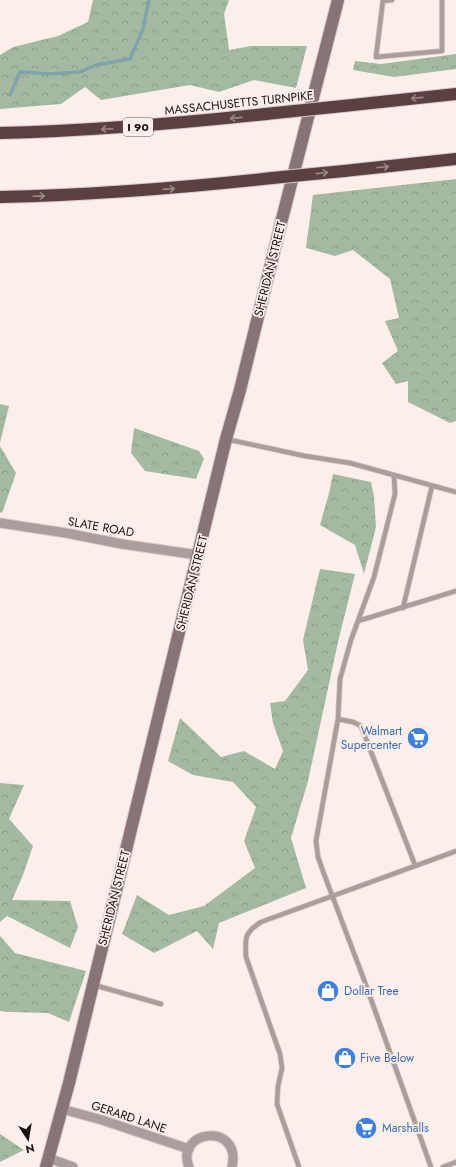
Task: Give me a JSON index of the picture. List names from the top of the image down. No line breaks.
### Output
{"streets":{"highway":["MASSACHUSETTS TURNPIKE","I 90"],"street":["SHERIDAN STREET","SLATE ROAD","GERARD LANE"]},"crossings":[["SHERIDAN STREET","SLATE ROAD"],["SHERIDAN STREET","GERARD LANE"]],"places":{"supermarket":["Walmart Supercenter","Marshalls"],"shop":["Dollar Tree","Five Below"]},"north":"bottom"}
